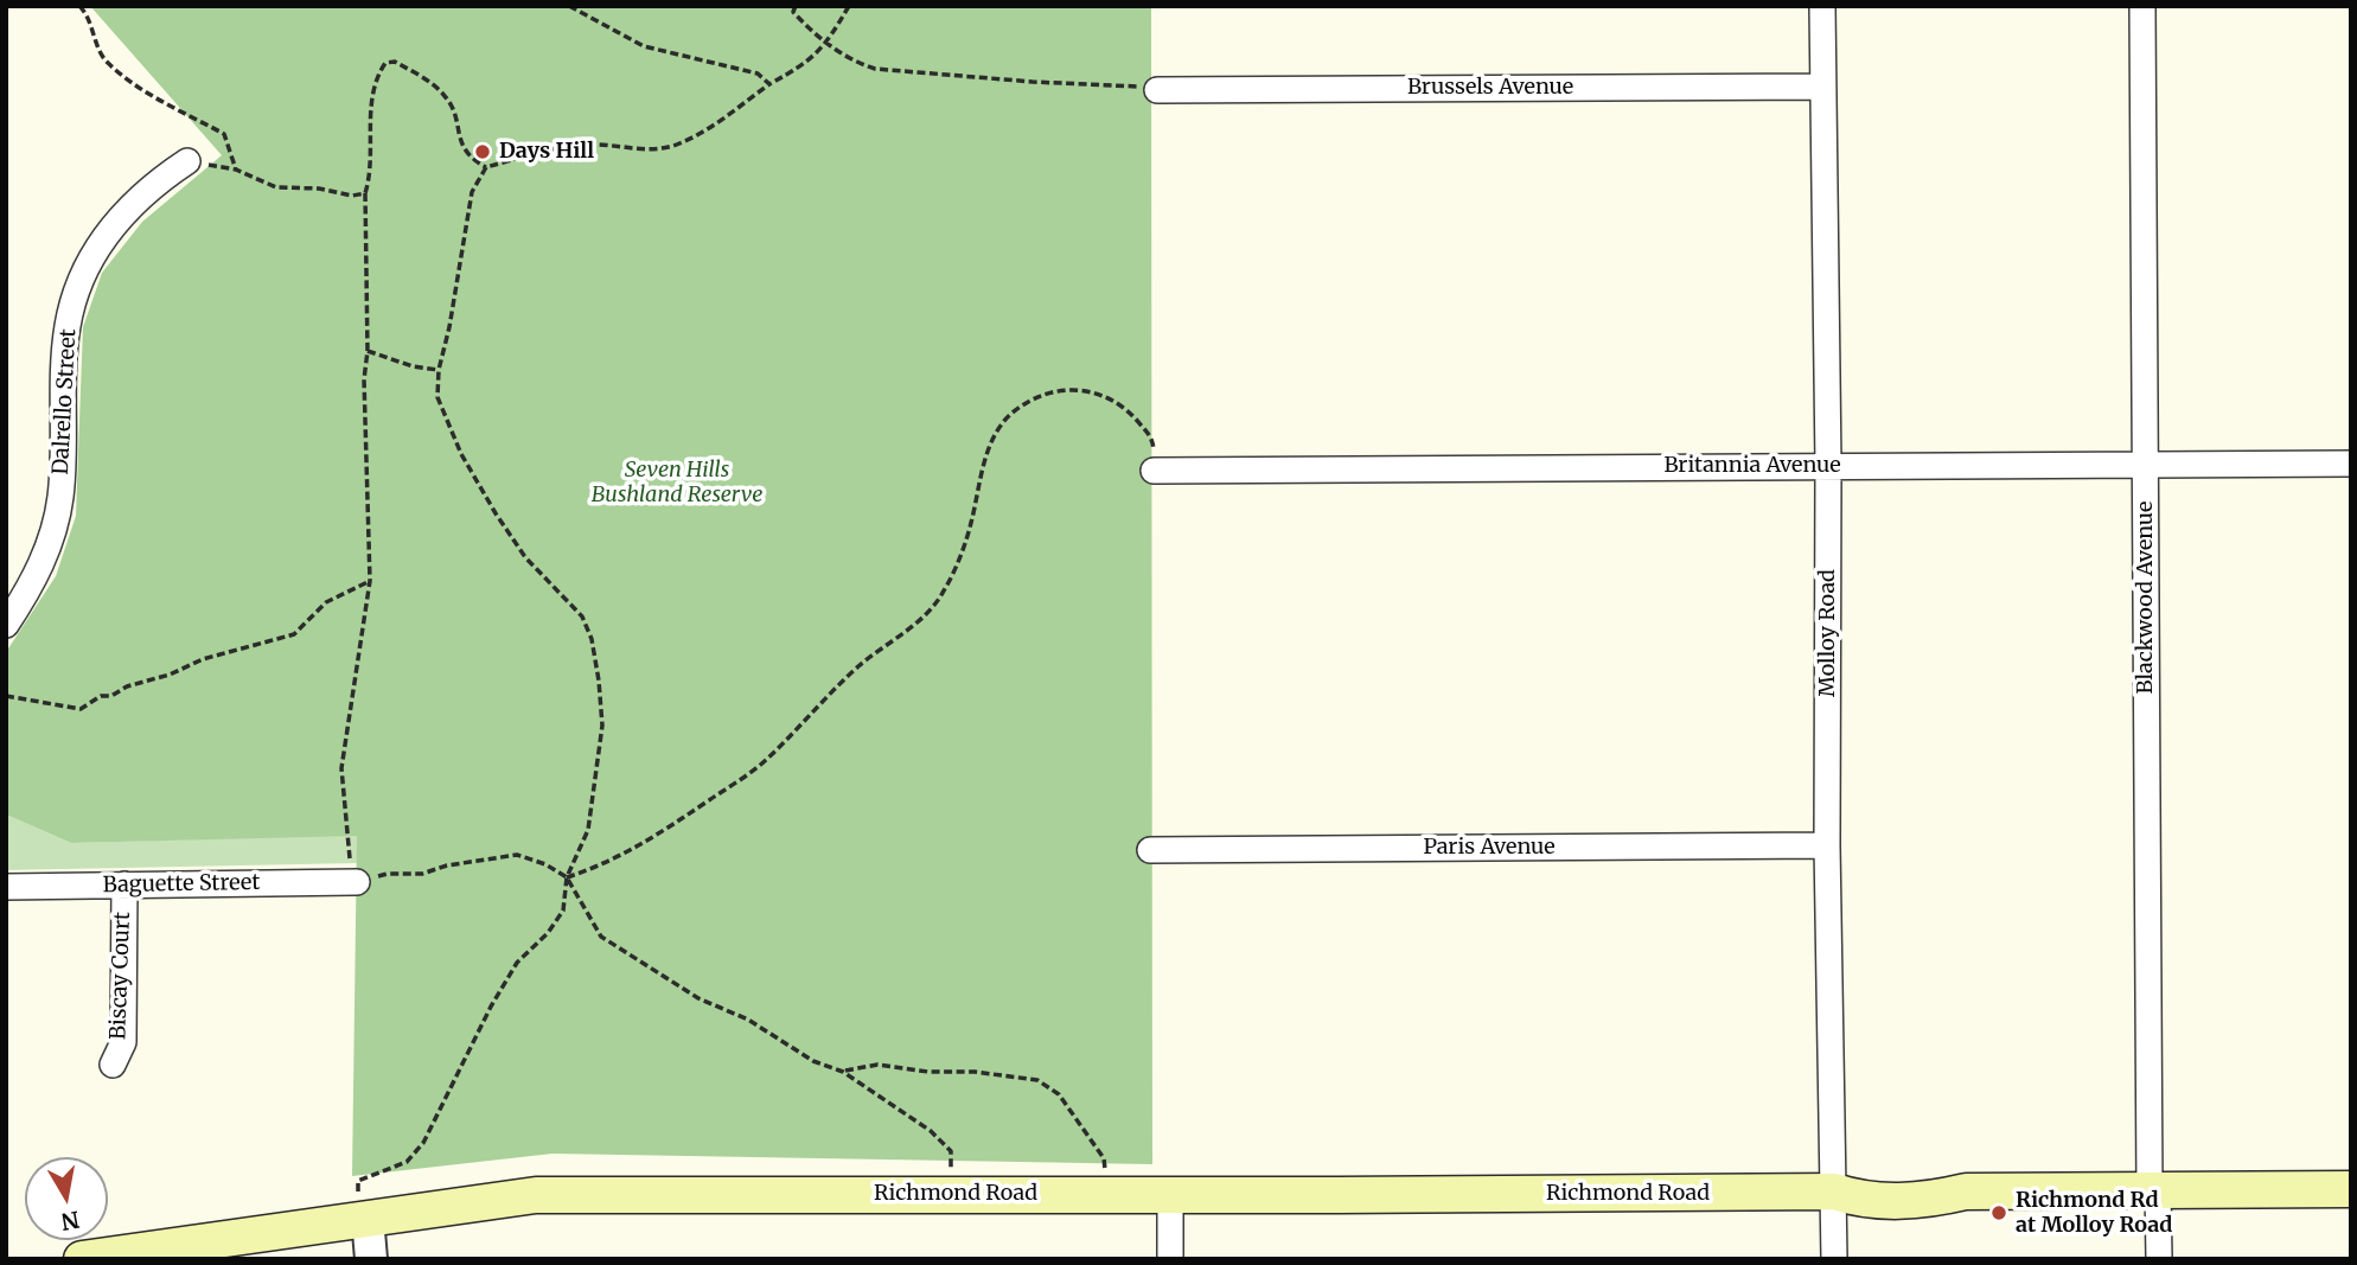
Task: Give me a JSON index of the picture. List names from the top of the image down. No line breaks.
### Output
{"streets":{"main road":["Richmond Road"],"street":["Brussels Avenue","Dalrello Street","Britannia Avenue","Blackwood Avenue","Molloy Road","Paris Avenue","Baguette Street","Biscay Court"]},"crossings":[["Brussels Avenue","Molloy Road"],["Britannia Avenue","Blackwood Avenue"],["Britannia Avenue","Molloy Road"],["Blackwood Avenue","Richmond Road"],["Molloy Road","Paris Avenue"],["Molloy Road","Richmond Road"],["Baguette Street","Biscay Court"]],"parks":["Seven Hills Bushland Reserve"],"places":["Days Hill","Richmond Rd at Molloy Road"],"north":"bottom"}
